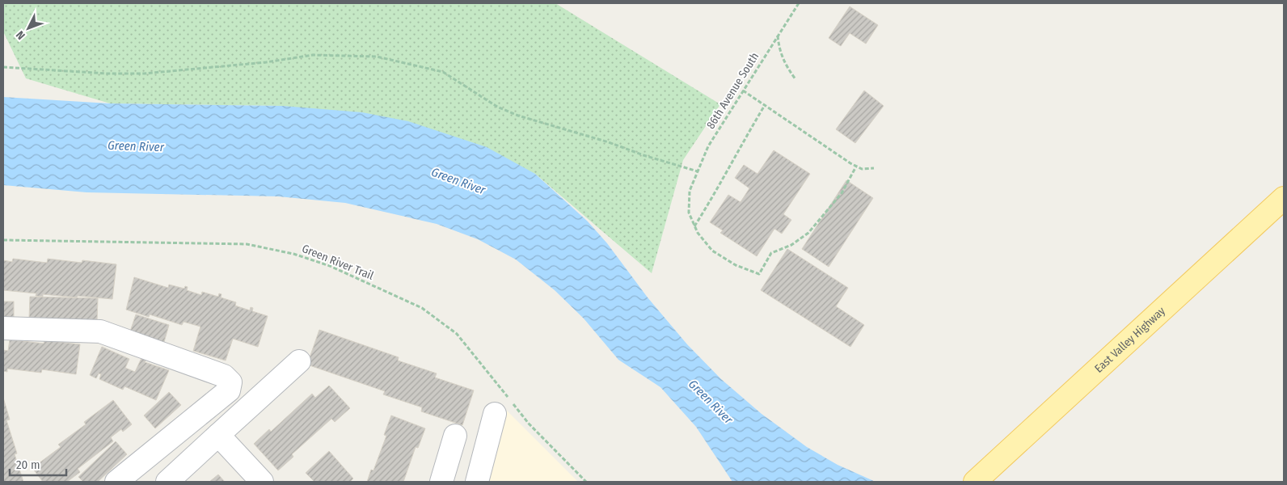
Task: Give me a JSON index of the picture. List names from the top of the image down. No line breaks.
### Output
{"streets":{"main road":["East Valley Highway"],"path":["86th Avenue South","Green River Trail"]},"water":["Green River"],"scale_bar":"20 m","north":"bottom left"}
